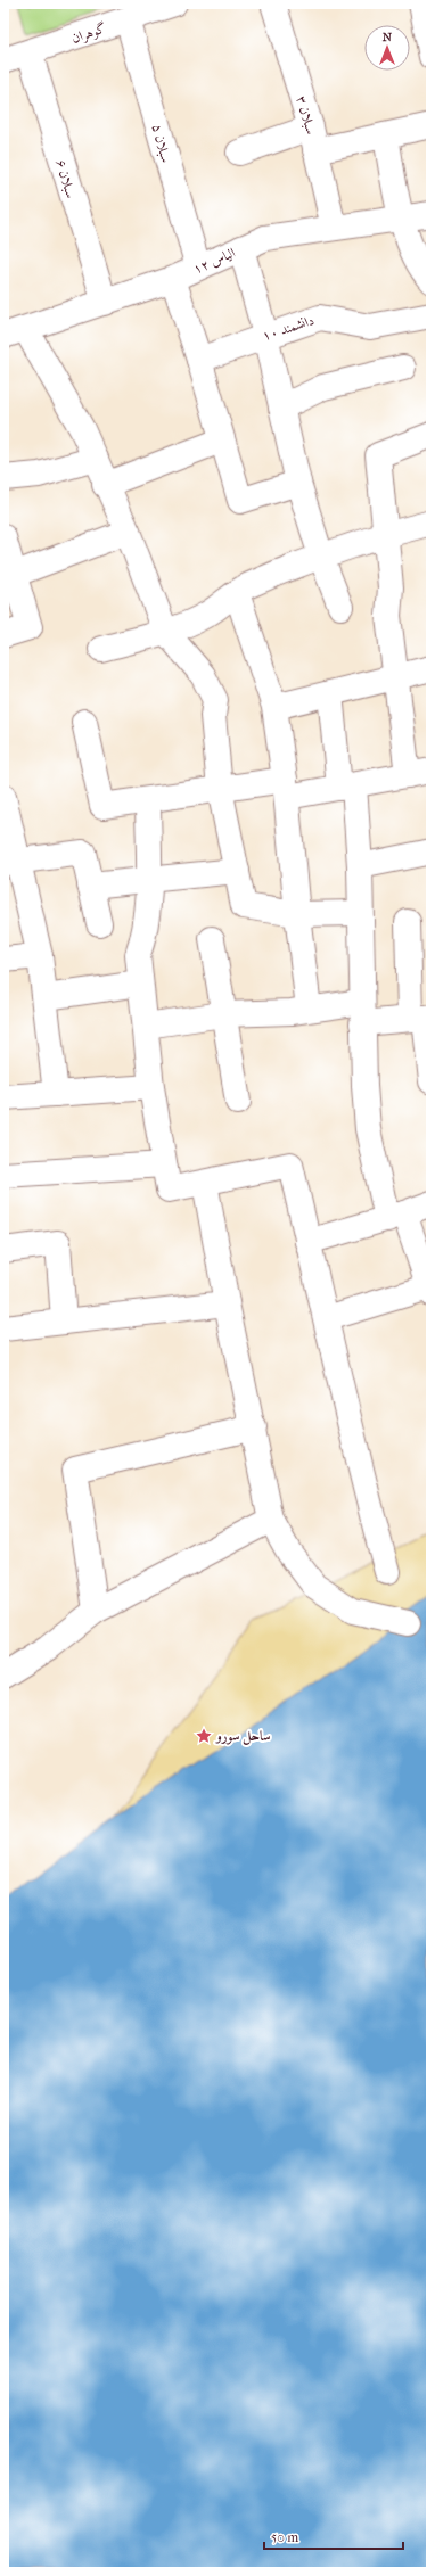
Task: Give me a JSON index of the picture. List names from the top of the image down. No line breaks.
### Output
{"streets":{"street":["گوهران","سبلان ۳","سبلان ۵","سبلان ۶","الیاس ۱۲","دانشمند ۱۰"]},"crossings":[["گوهران","سبلان ۵"],["گوهران","سبلان ۶"],["سبلان ۳","الیاس ۱۲"],["سبلان ۵","الیاس ۱۲"],["سبلان ۶","الیاس ۱۲"]],"places":{"place":["ساحل سورو"]},"scale_bar":"50 m","north":"top"}
